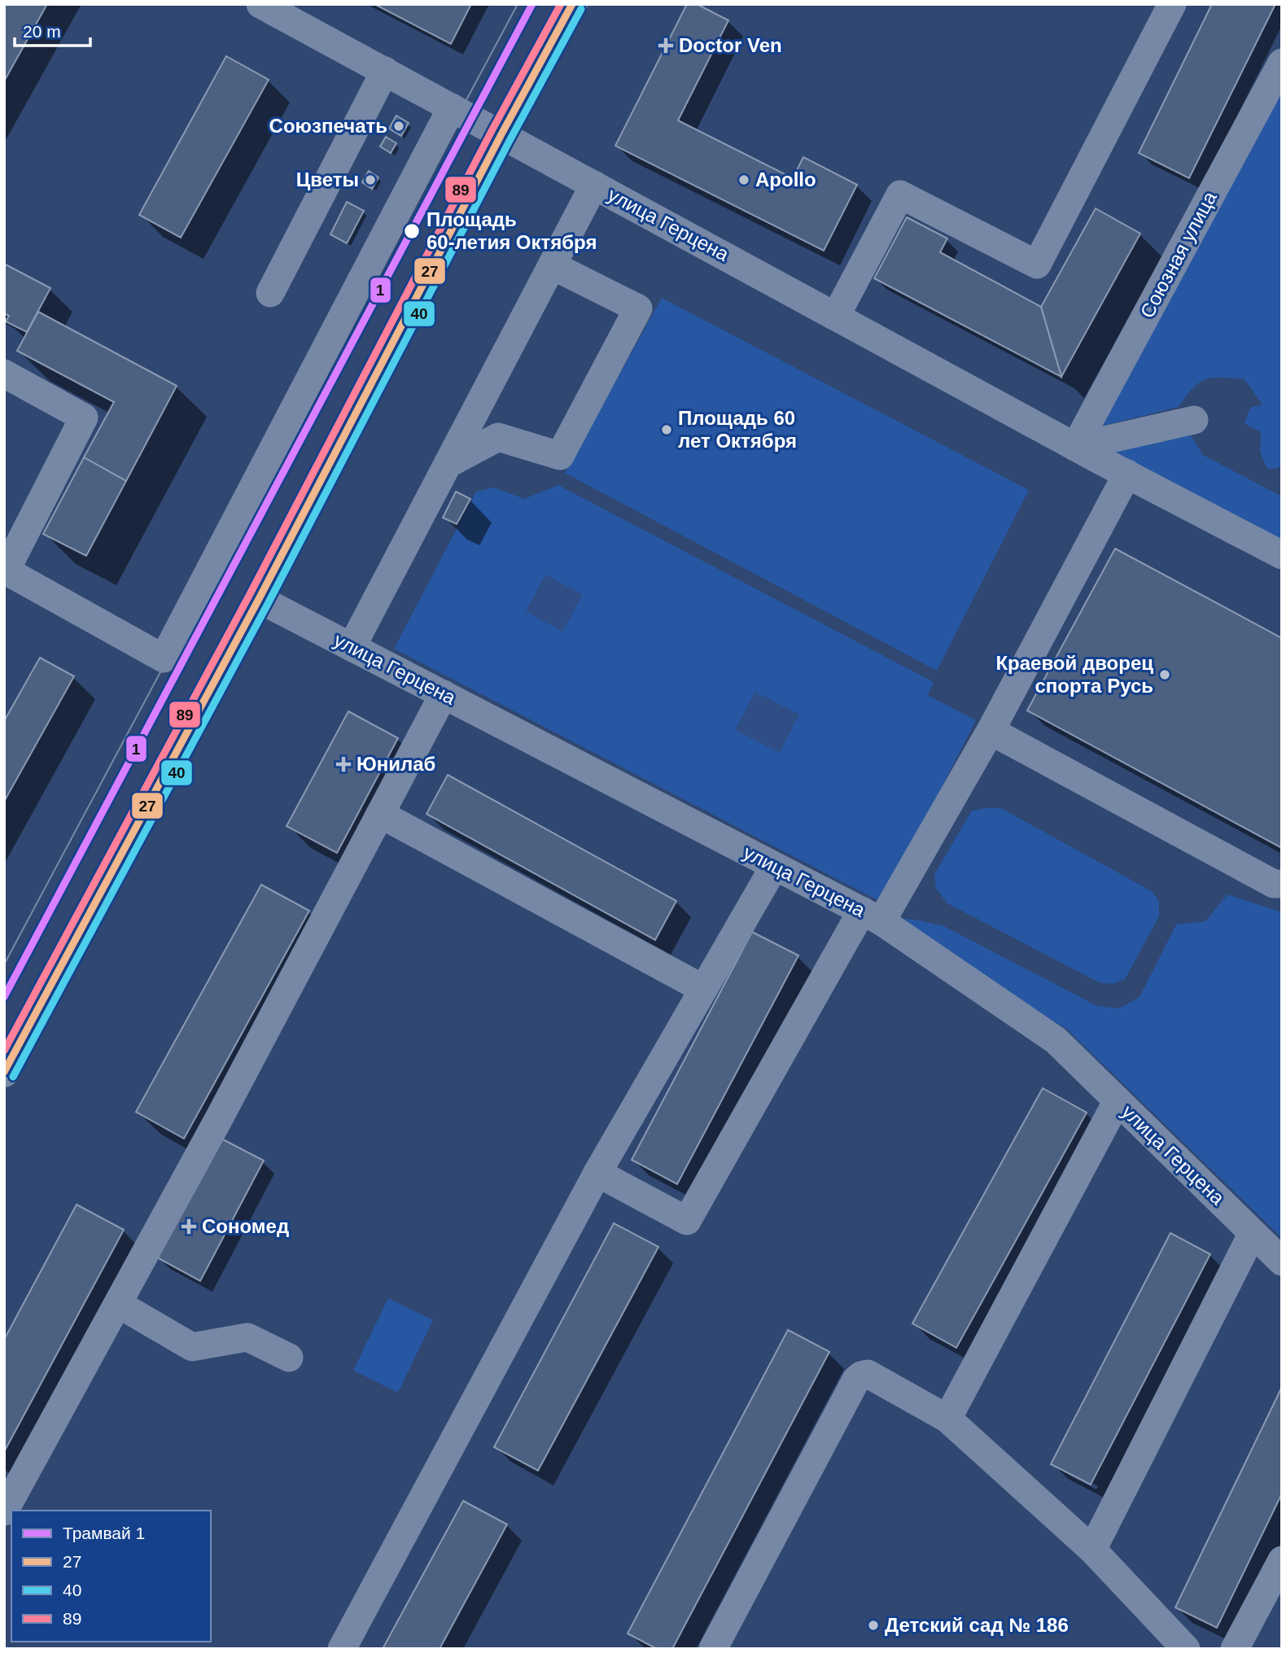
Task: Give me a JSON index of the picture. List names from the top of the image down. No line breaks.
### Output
{"streets":{"street":["улица Герцена","Союзная улица"]},"crossings":[["улица Герцена","Союзная улица"]],"places":{"health":["Doctor Ven","Юнилаб","Сономед"],"other":["Союзпечать","Цветы","Apollo","Площадь 60-летия Октября","Площадь 60 лет Октября","Краевой дворец спорта Русь","Детский сад № 186"]},"lines":["tram line 1","transit line 27","transit line 89","transit line 40"],"legend":["Трамвай 1","27","40","89"],"scale_bar":"20 m"}
